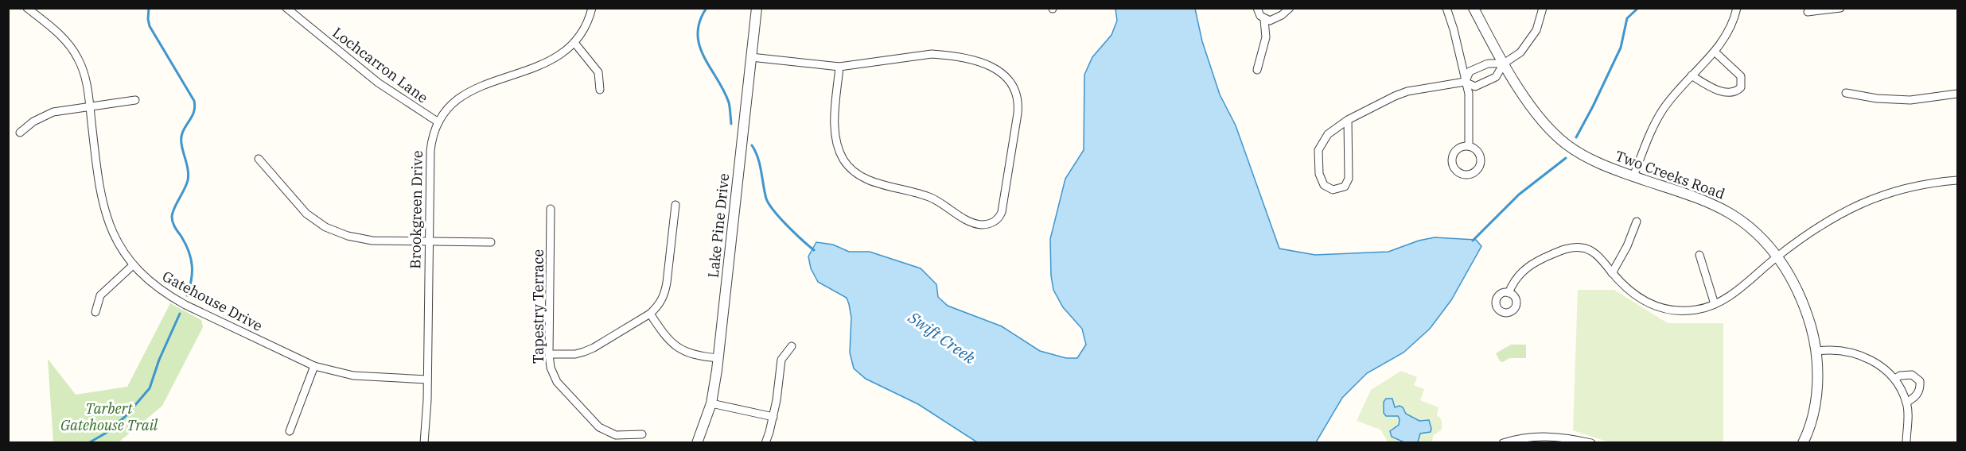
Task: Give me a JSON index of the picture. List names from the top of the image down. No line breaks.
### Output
{"streets":{"street":["Lochcarron Lane","Two Creeks Road","Brookgreen Drive","Lake Pine Drive","Gatehouse Drive","Tapestry Terrace"]},"crossings":[["Lochcarron Lane","Brookgreen Drive"],["Brookgreen Drive","Gatehouse Drive"]],"water":["Swift Creek"],"parks":["Tarbert Gatehouse Trail"]}
